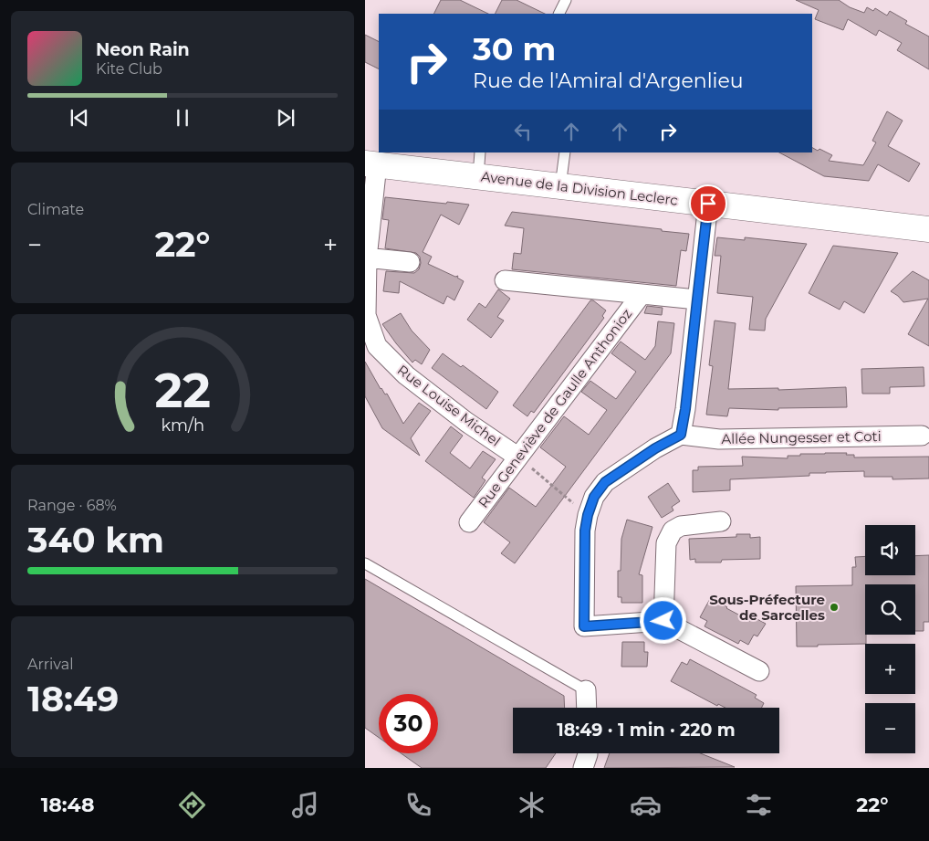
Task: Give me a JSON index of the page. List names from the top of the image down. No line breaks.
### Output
{"streets":{"main road":["Avenue de la Division Leclerc"],"street":["Rue Louise Michel","Rue Geneviève de Gaulle Anthonioz","Allée Nungesser et Coti"]},"crossings":[["Avenue de la Division Leclerc","Rue Louise Michel"],["Rue Louise Michel","Rue Geneviève de Gaulle Anthonioz"]],"places":["Sous-Préfecture de Sarcelles"],"page":{"turn":["30 m","Rue de l'Amiral d'Argenlieu"],"song":["Neon Rain","Kite Club"],"tile":["Climate",["Range · 68%","340 km"],["Arrival","18:49"]],"heat":["−","22°","+"],"map_buttons":["+","−"],"limit":"30","trip":"18:49 · 1 min · 220 m","tabs":["18:48","22°"],"gauge":["22","km/h"]}}
